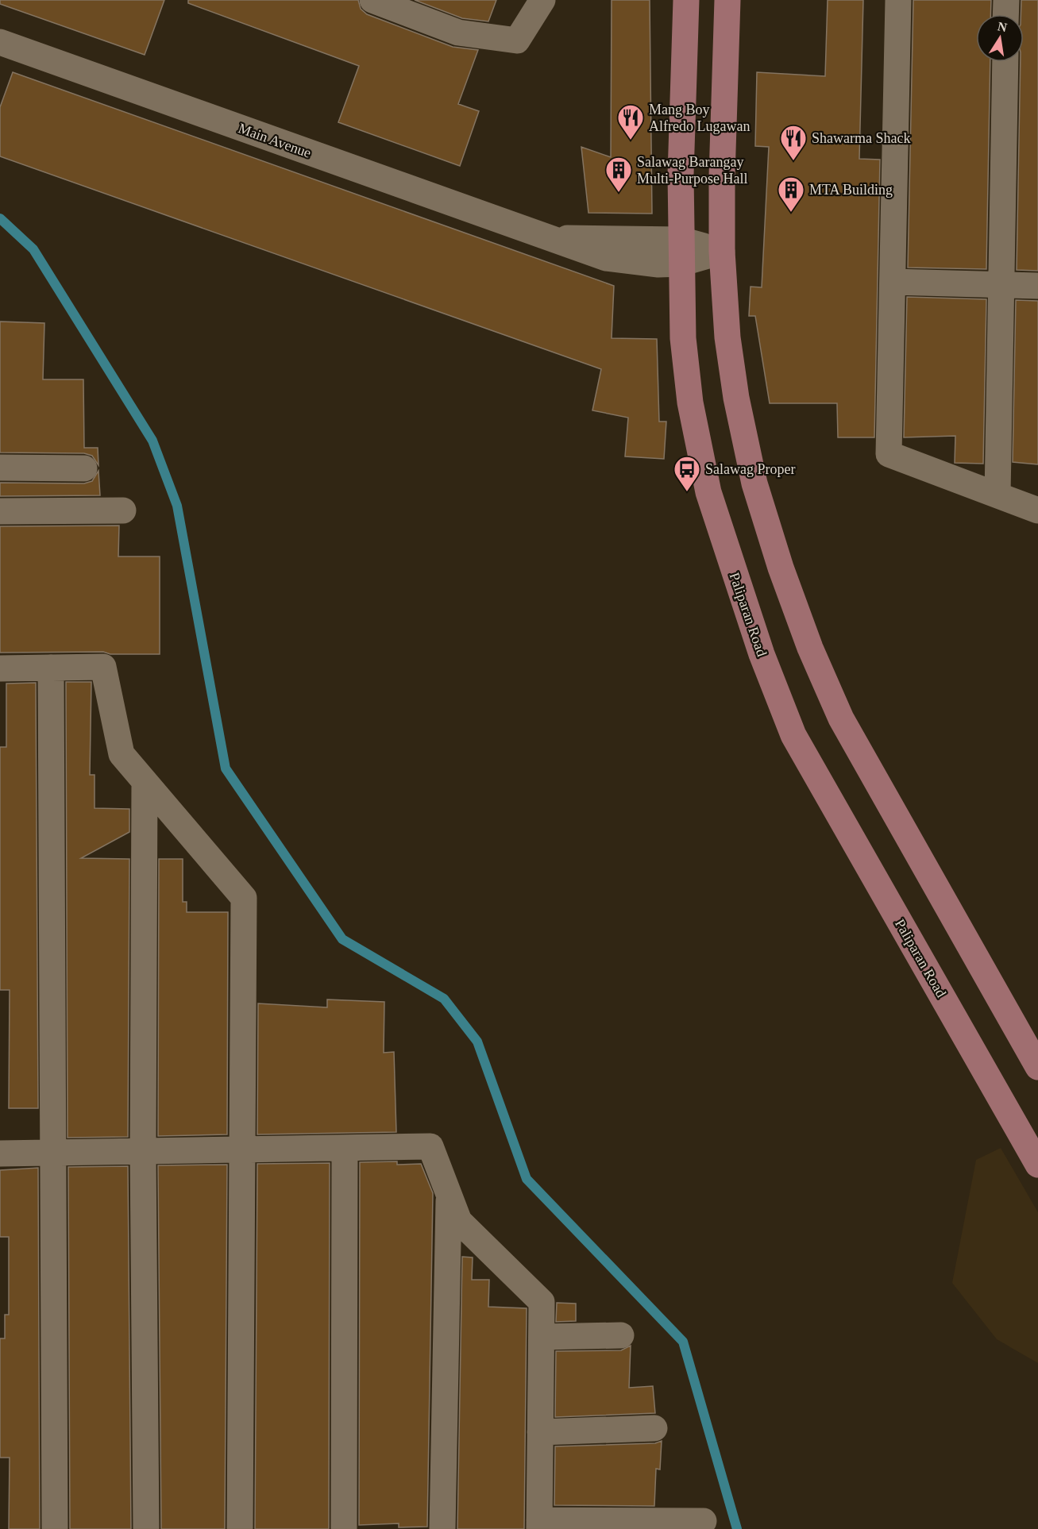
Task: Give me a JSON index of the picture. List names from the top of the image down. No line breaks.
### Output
{"streets":{"main road":["Paliparan Road"],"street":["Main Avenue"]},"crossings":[["Main Avenue","Paliparan Road"]],"places":{"restaurant":["Mang Boy Alfredo Lugawan","Shawarma Shack"],"building":["Salawag Barangay Multi-Purpose Hall","MTA Building"],"bus stop":["Salawag Proper"]},"north":"top"}
